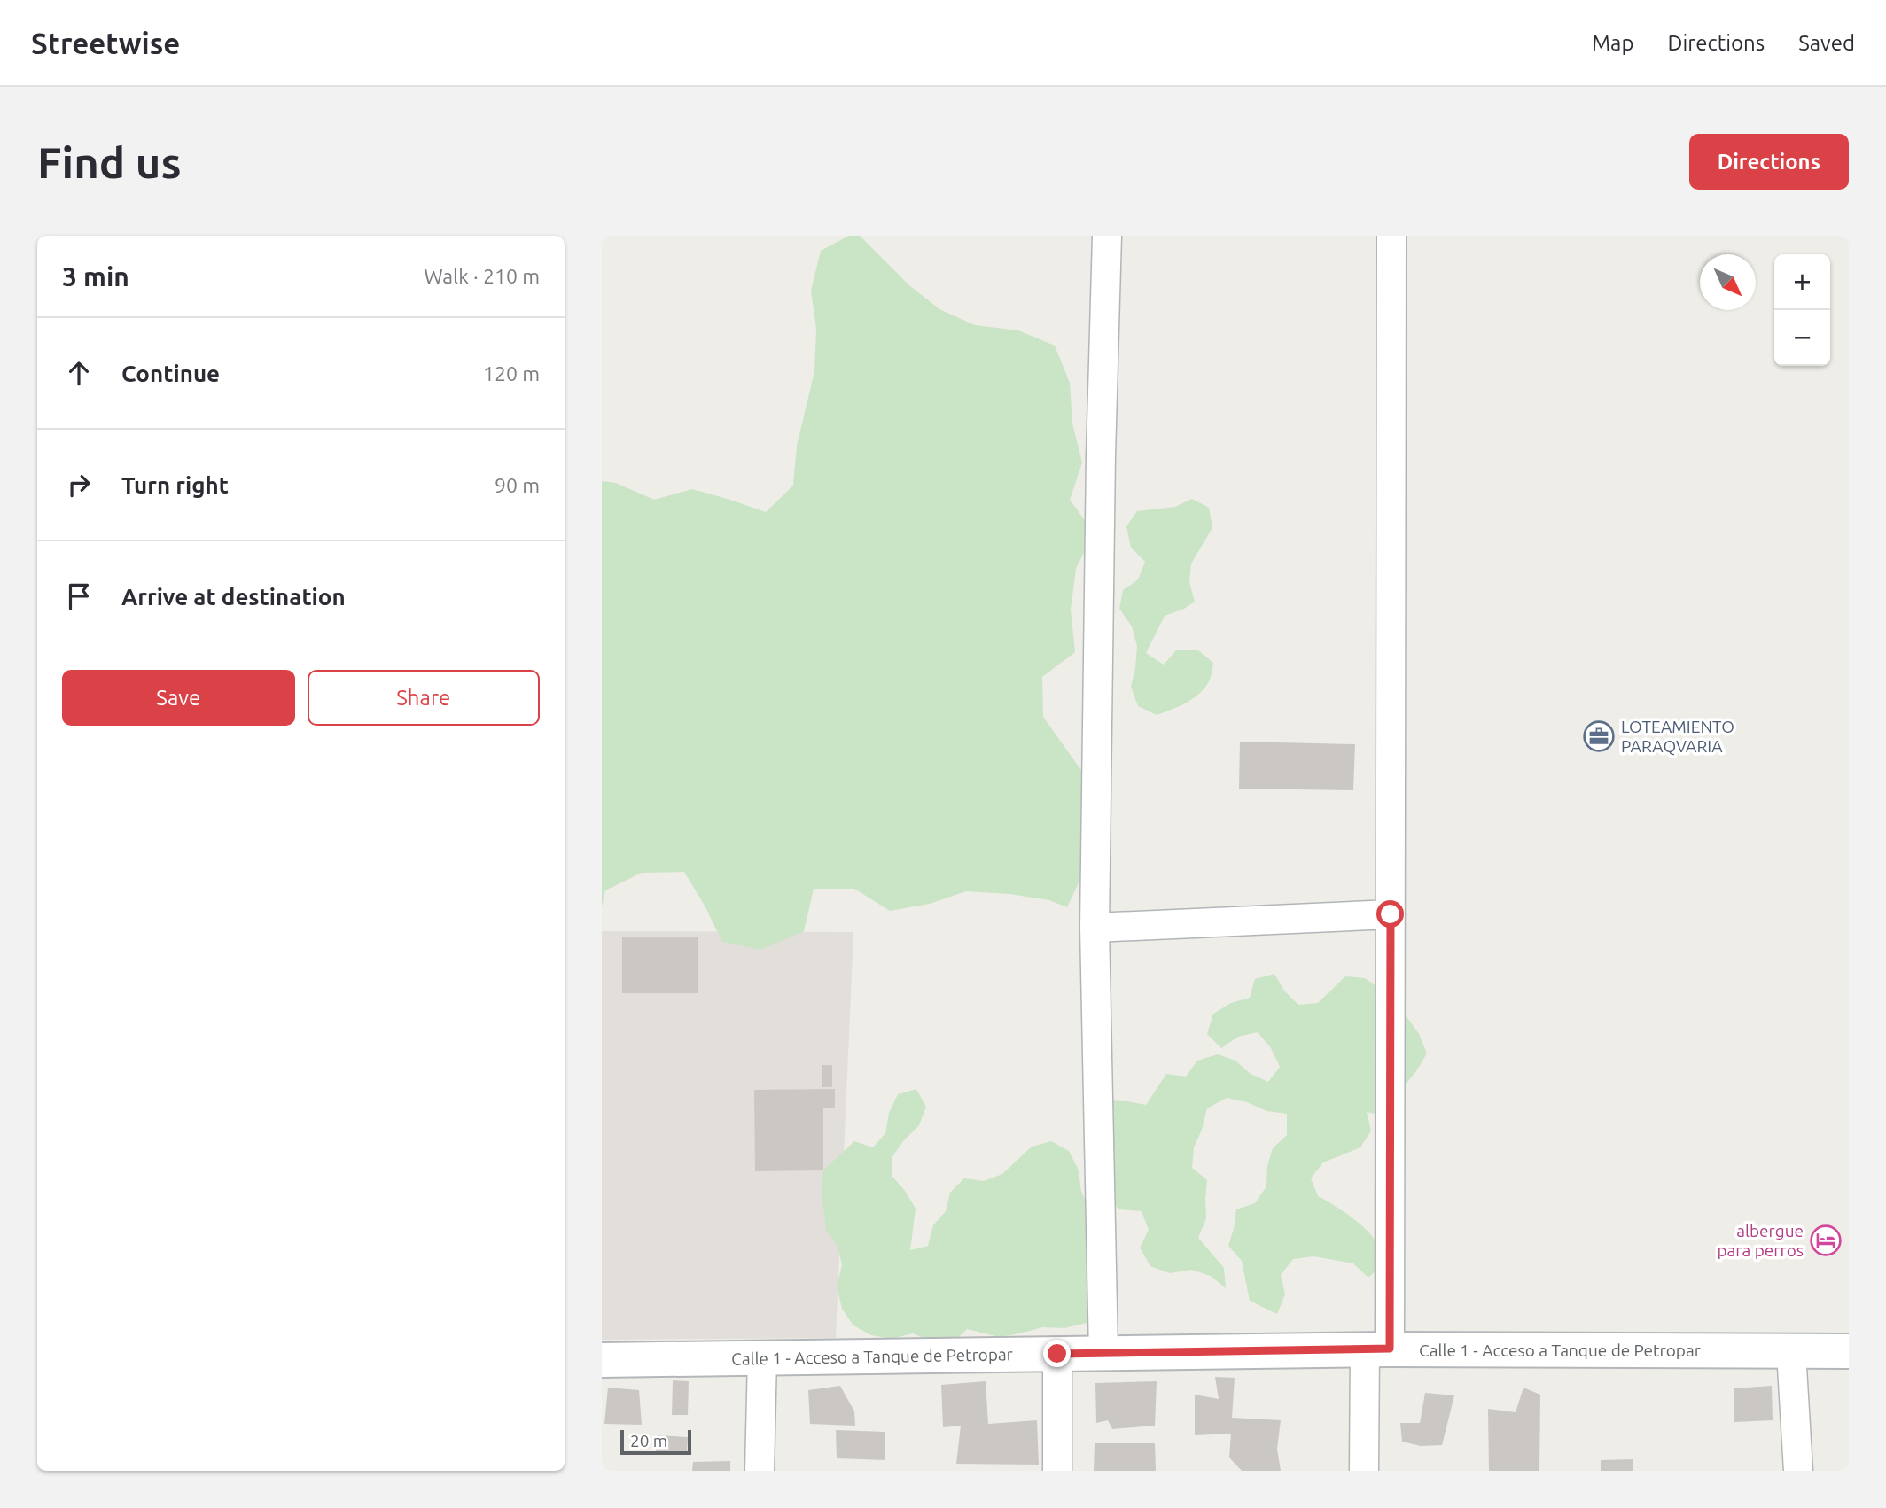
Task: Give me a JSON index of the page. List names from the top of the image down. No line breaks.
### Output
{"streets":{"street":["Calle 1 - Acceso a Tanque de Petropar"]},"places":{"office":["LOTEAMIENTO PARAQVARIA"],"hotel":["albergue para perros"]},"scale_bar":"20 m","north":"bottom right","page":{"header":"Streetwise","nav":["Map","Directions","Saved"],"buttons":["Directions",["Save","Share"]],"title":"Find us","heading":["3 min","Walk · 210 m"],"map_buttons":["+","−"],"list":[["Continue","120 m"],["Turn right","90 m"],"Arrive at destination"],"scale":"20 m"}}
